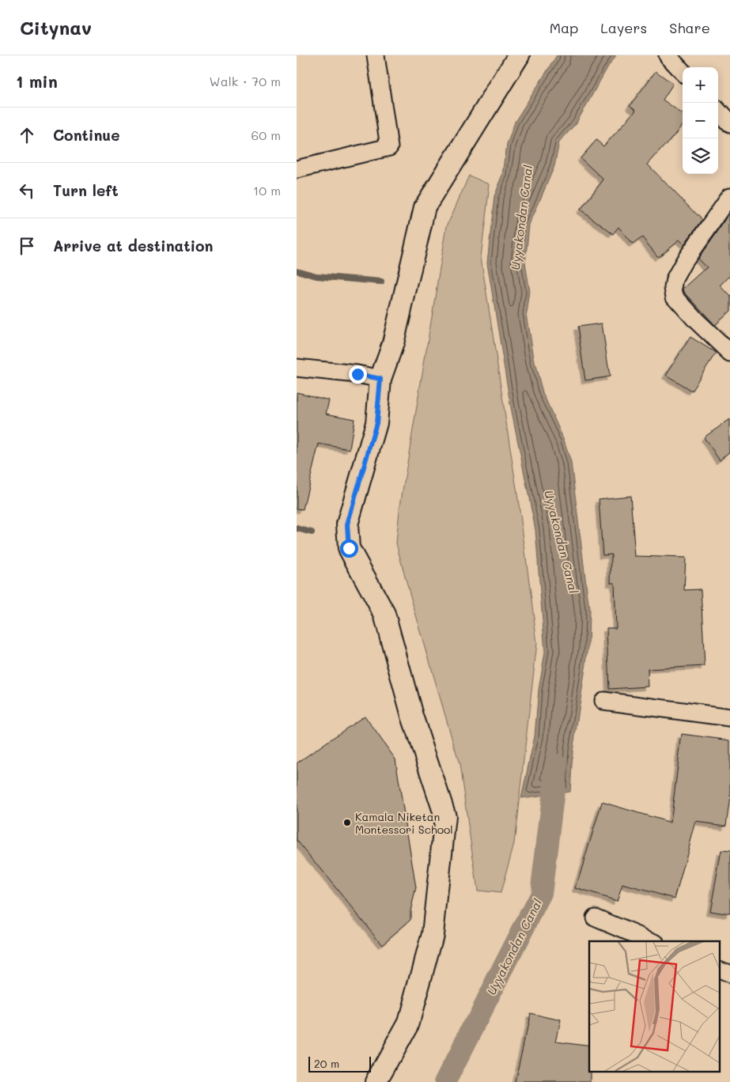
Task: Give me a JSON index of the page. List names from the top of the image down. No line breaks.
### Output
{"water":["Uyyakondan Canal"],"places":["Kamala Niketan Montessori School"],"scale_bar":"20 m","page":{"header":"Citynav","nav":["Map","Layers","Share"],"heading":["1 min","Walk · 70 m"],"map_buttons":["+","−"],"list":[["Continue","60 m"],["Turn left","10 m"],"Arrive at destination"],"scale":"20 m"}}
